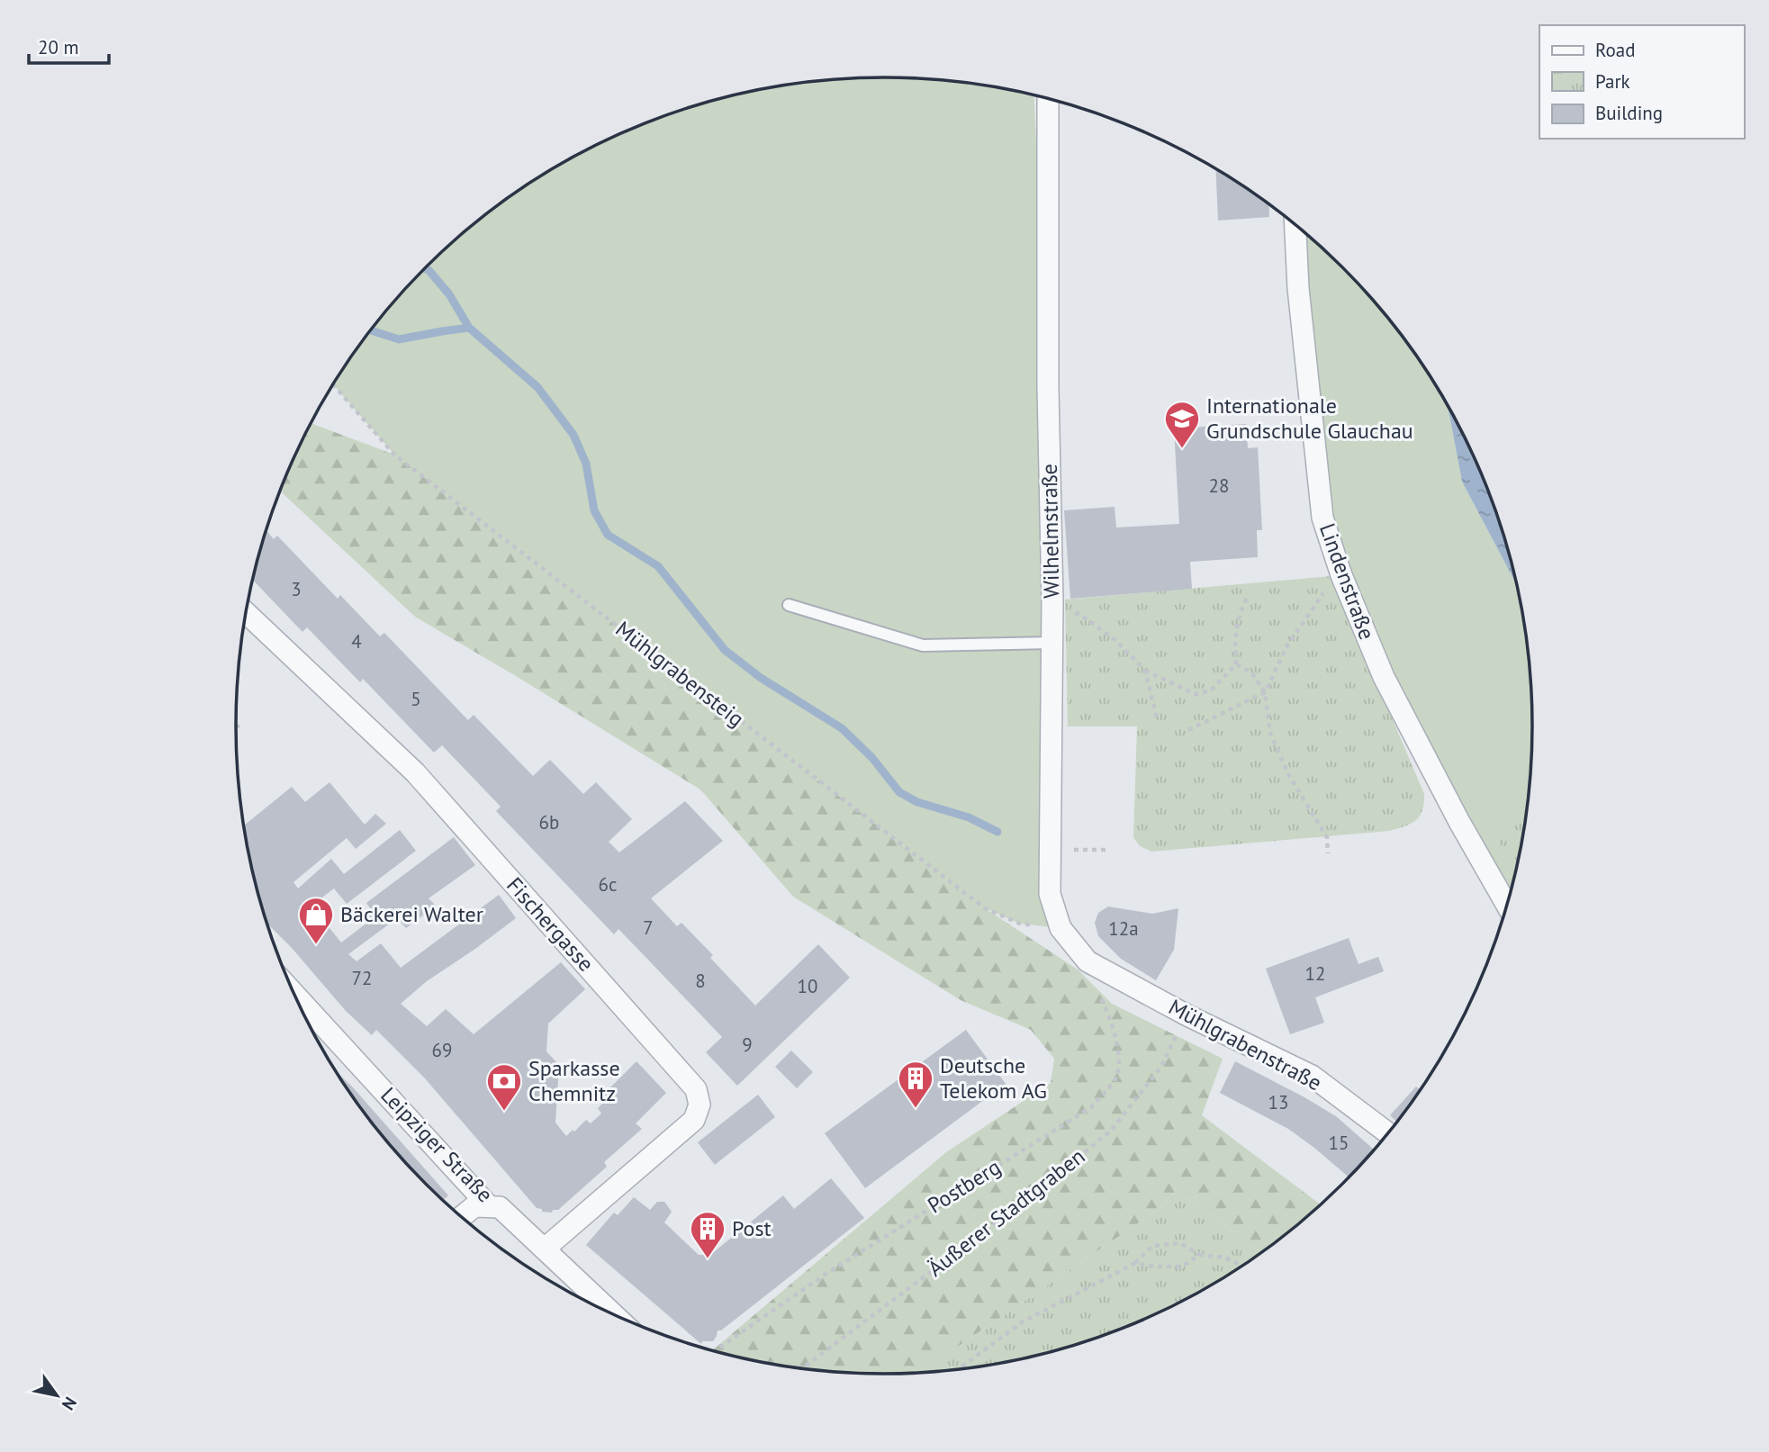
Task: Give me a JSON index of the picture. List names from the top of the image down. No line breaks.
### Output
{"streets":{"street":["Wilhelmstraße","Lindenstraße","Fischergasse","Mühlgrabenstraße","Leipziger Straße"],"path":["Mühlgrabensteig","Postberg","Äußerer Stadtgraben"]},"crossings":[["Wilhelmstraße","Mühlgrabensteig"],["Wilhelmstraße","Mühlgrabenstraße"],["Wilhelmstraße","Postberg"],["Fischergasse","Leipziger Straße"],["Mühlgrabenstraße","Postberg"],["Mühlgrabenstraße","Äußerer Stadtgraben"]],"places":{"school or university":["Internationale Grundschule Glauchau"],"shop":["Bäckerei Walter"],"building":["Deutsche Telekom AG","Post"],"bank":["Sparkasse Chemnitz"]},"house_numbers":["28","3","4","5","6b","6c","7","12a","12","72","8","10","9","69","13","15"],"legend":["Road","Park","Building"],"scale_bar":"20 m","north":"bottom right"}
